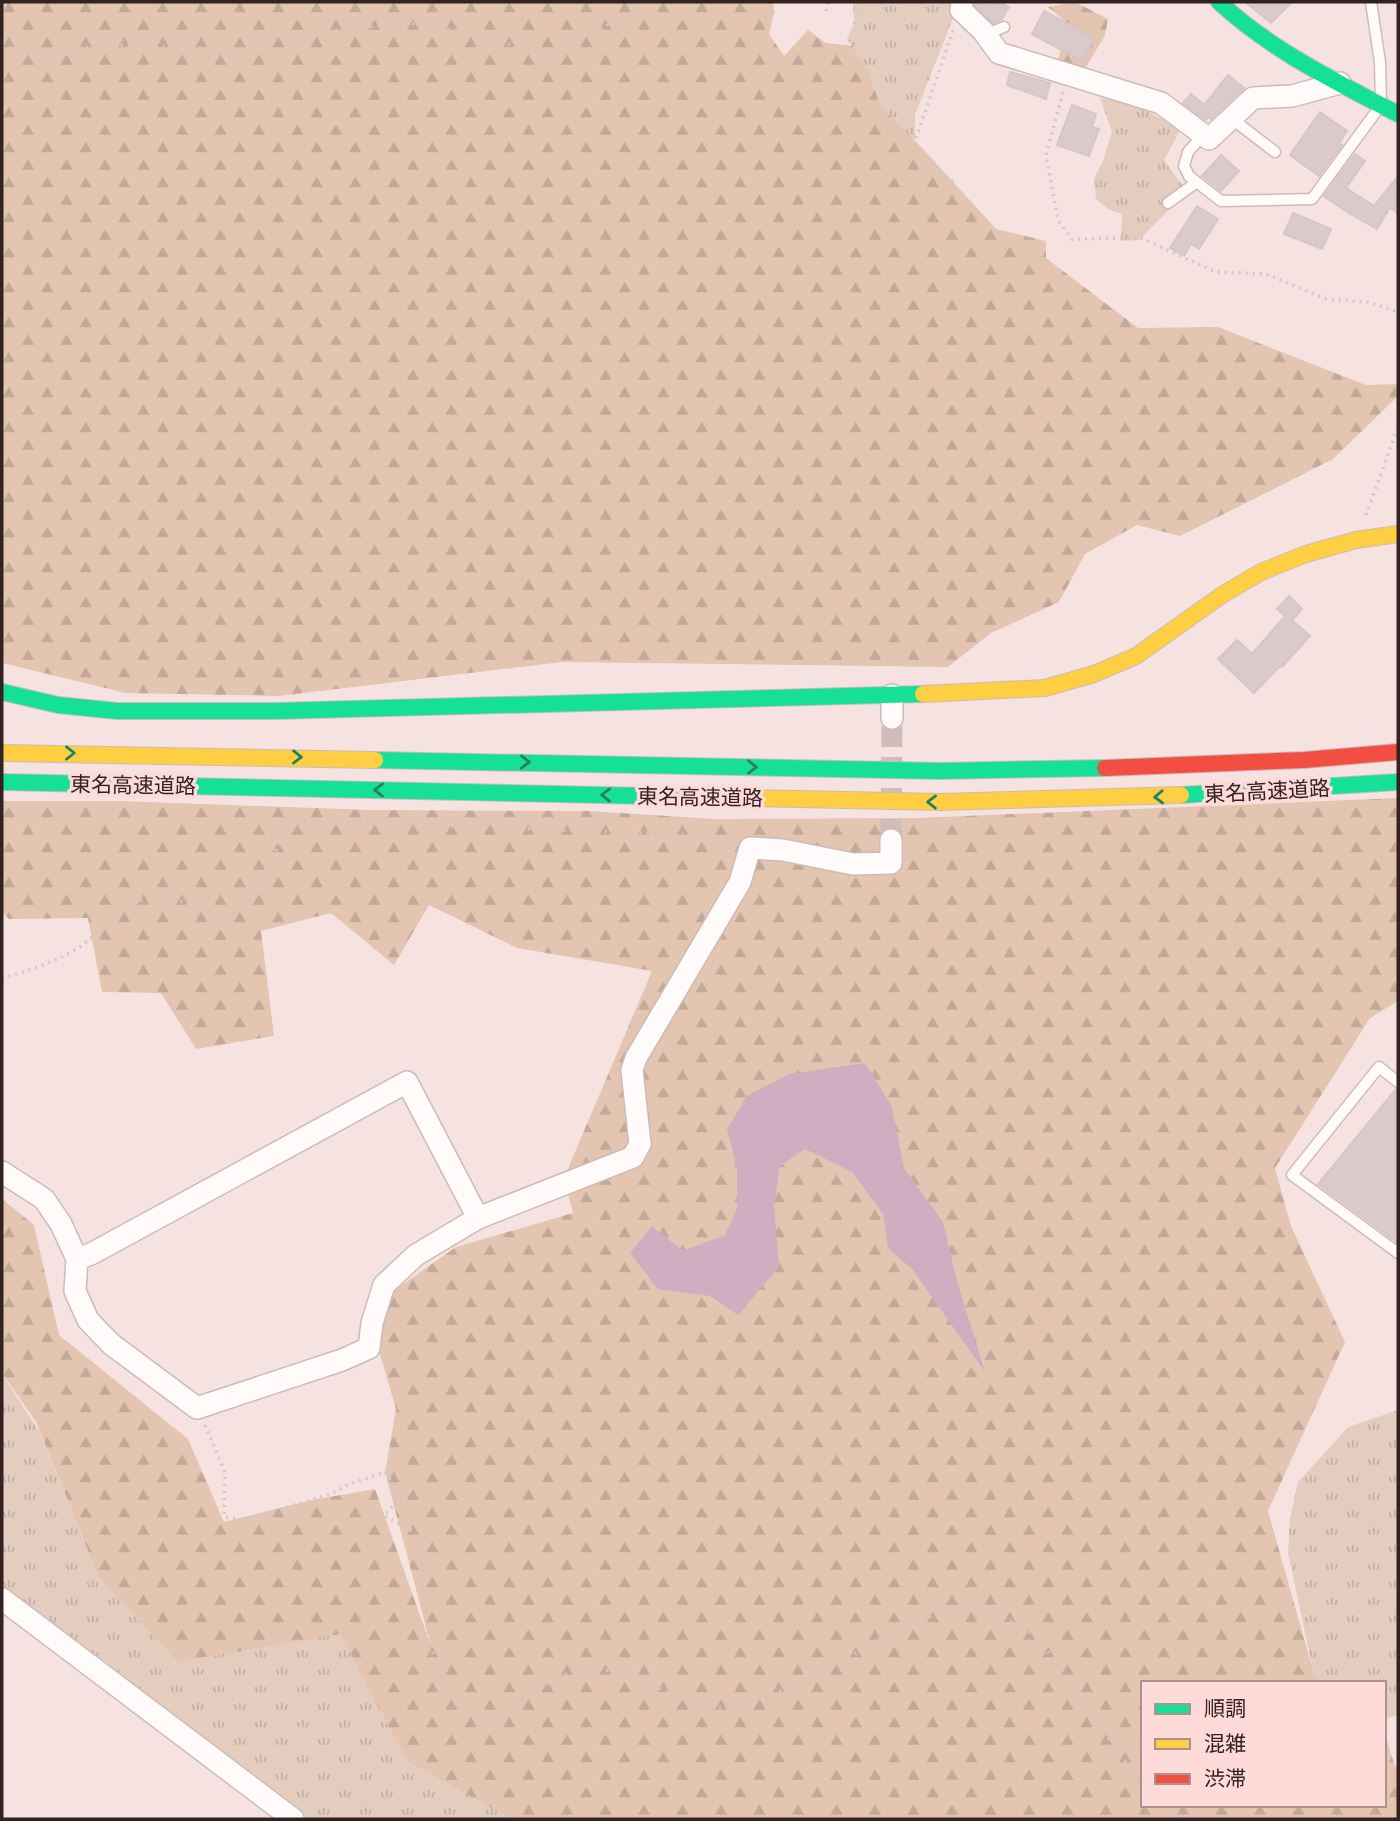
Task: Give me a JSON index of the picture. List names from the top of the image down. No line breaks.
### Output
{"streets":{"main road":["東名高速道路"]},"legend":["順調","混雑","渋滞"]}
